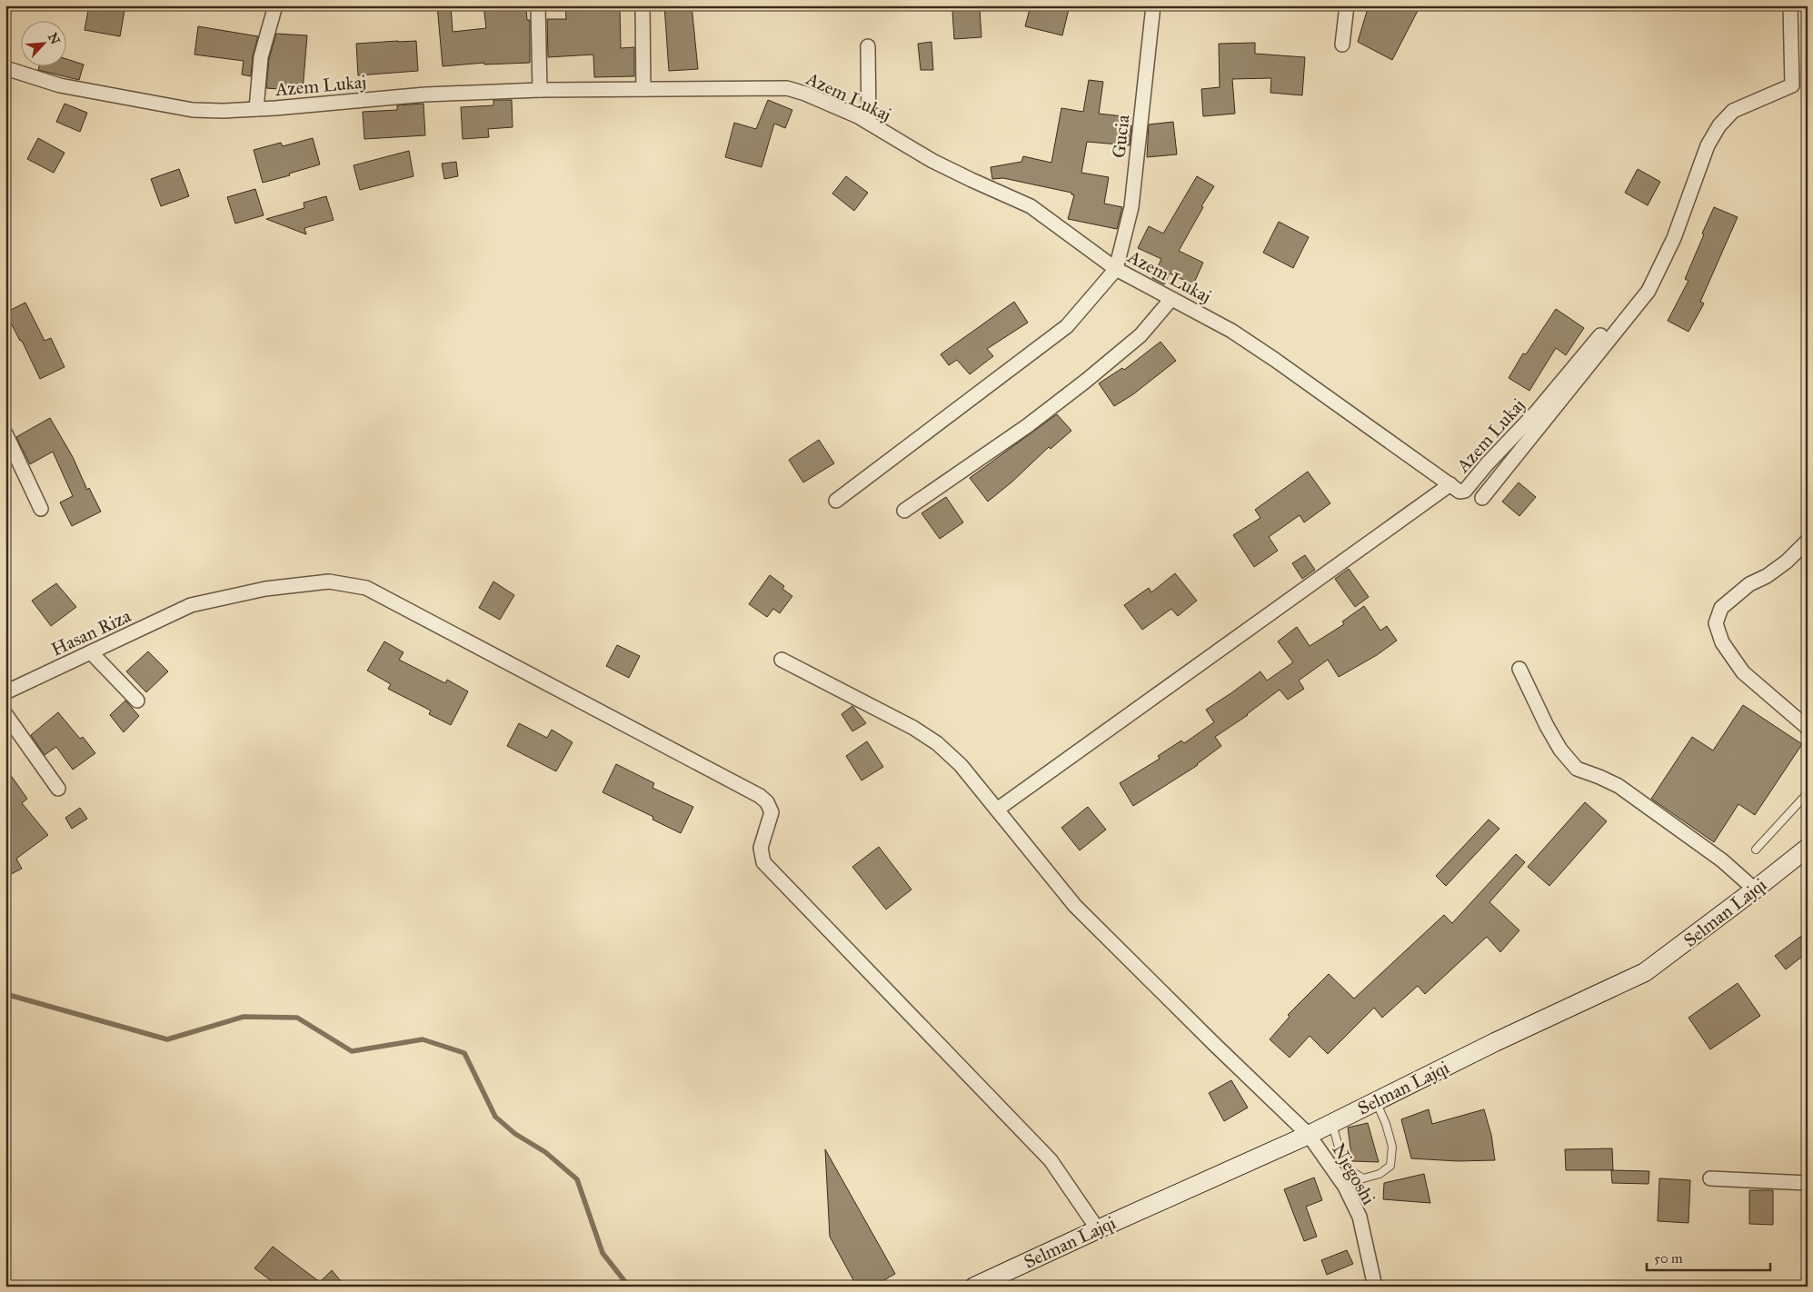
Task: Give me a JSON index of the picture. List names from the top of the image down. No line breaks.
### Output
{"streets":{"street":["Azem Lukaj","Gucia","Hasan Riza","Selman Lajqi","Njegoshi"]},"crossings":[["Azem Lukaj","Gucia"],["Hasan Riza","Selman Lajqi"],["Selman Lajqi","Njegoshi"]],"scale_bar":"50 m","north":"top right"}
